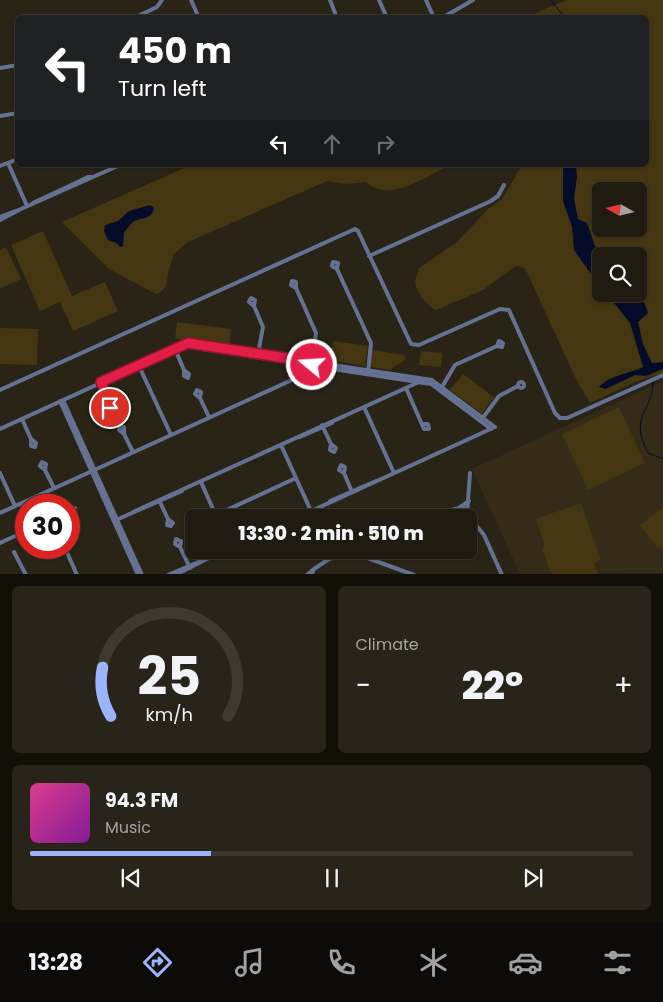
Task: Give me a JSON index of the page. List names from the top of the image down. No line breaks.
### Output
{"north":"left","page":{"turn":["450 m","Turn left"],"limit":"30","trip":"13:30 · 2 min · 510 m","tile":"Climate","heat":["−","22°","+"],"song":["94.3 FM","Music"],"tabs":"13:28","gauge":["25","km/h"]}}
